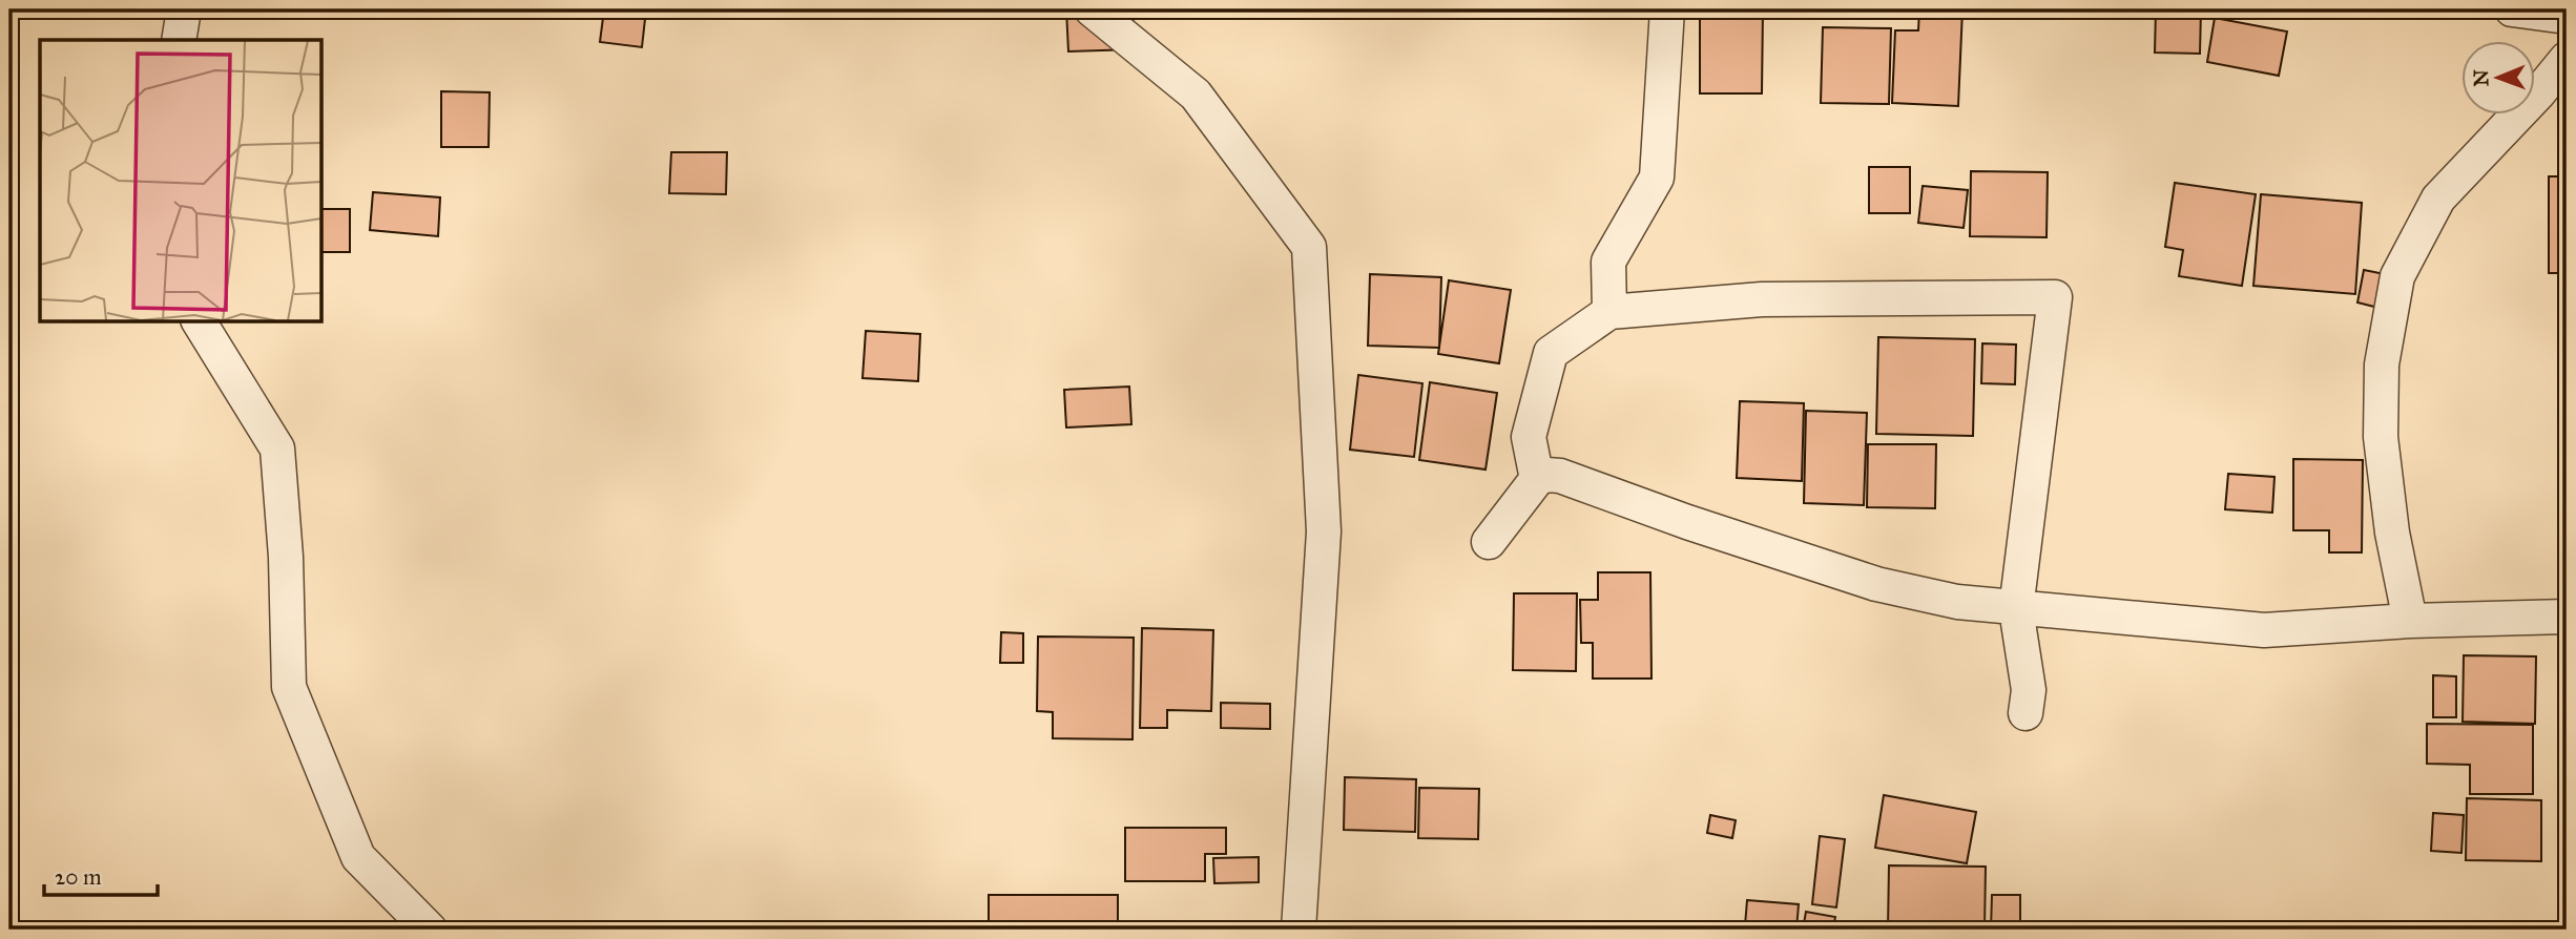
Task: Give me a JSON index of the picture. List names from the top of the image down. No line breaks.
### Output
{"scale_bar":"20 m","north":"left"}
